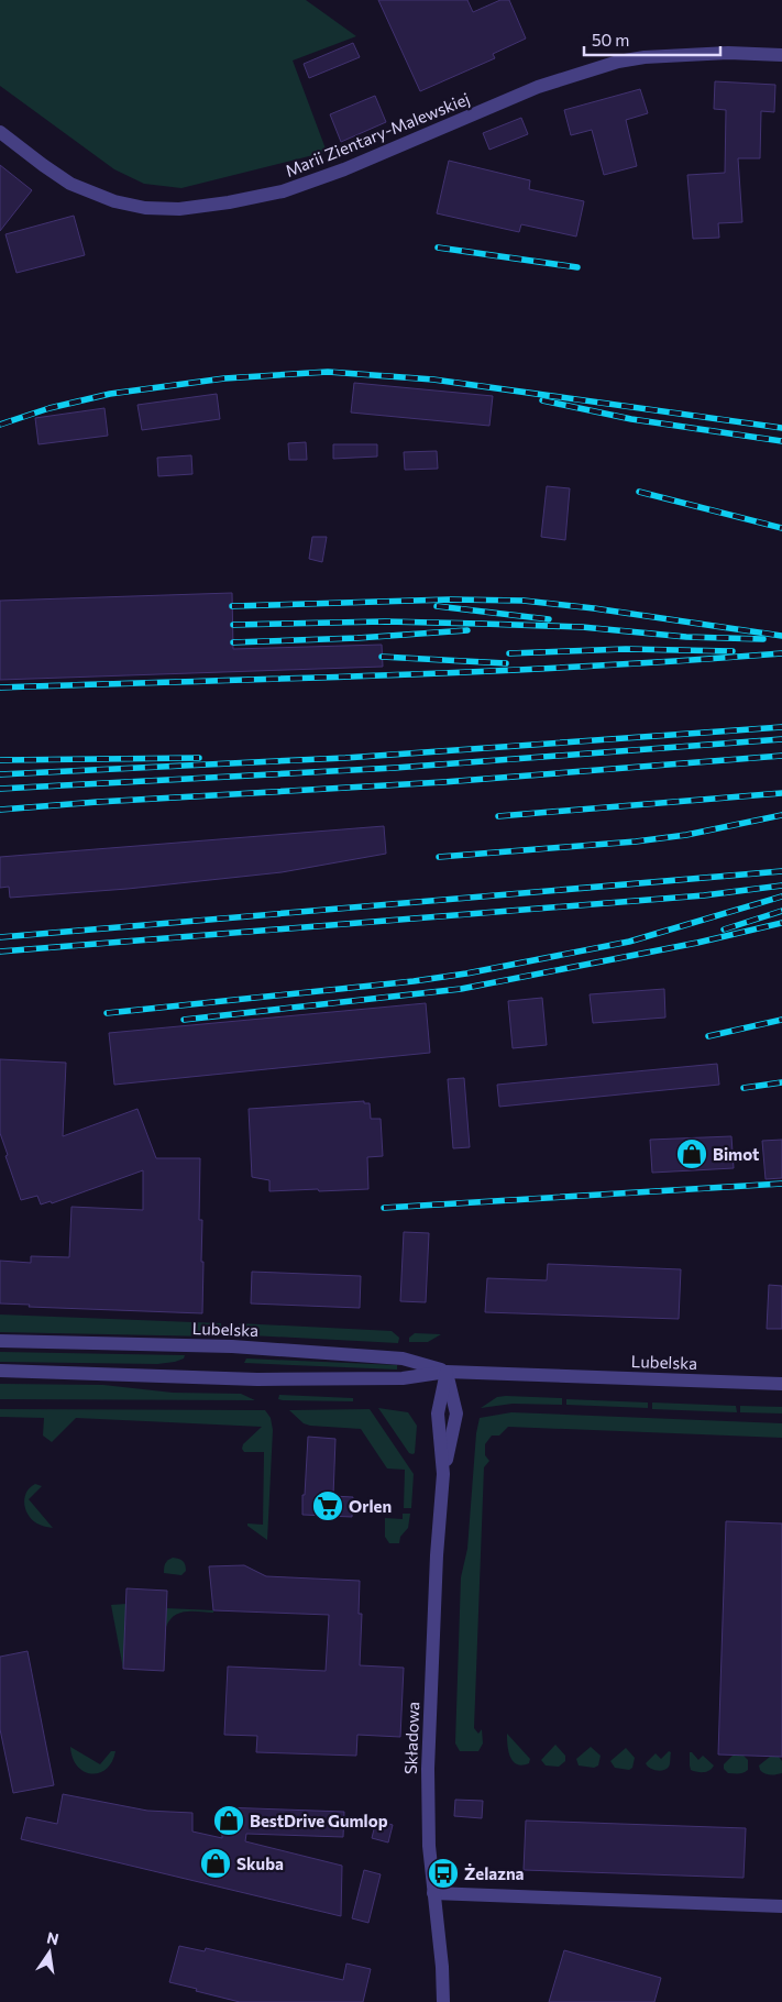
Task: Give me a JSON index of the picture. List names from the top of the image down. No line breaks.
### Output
{"streets":{"street":["Marii Zientary-Malewskiej","Lubelska","Składowa"]},"crossings":[["Lubelska","Składowa"]],"places":{"shop":["Bimot","BestDrive Gumlop","Skuba"],"supermarket":["Orlen"],"bus stop":["Żelazna"]},"scale_bar":"50 m","north":"top"}
